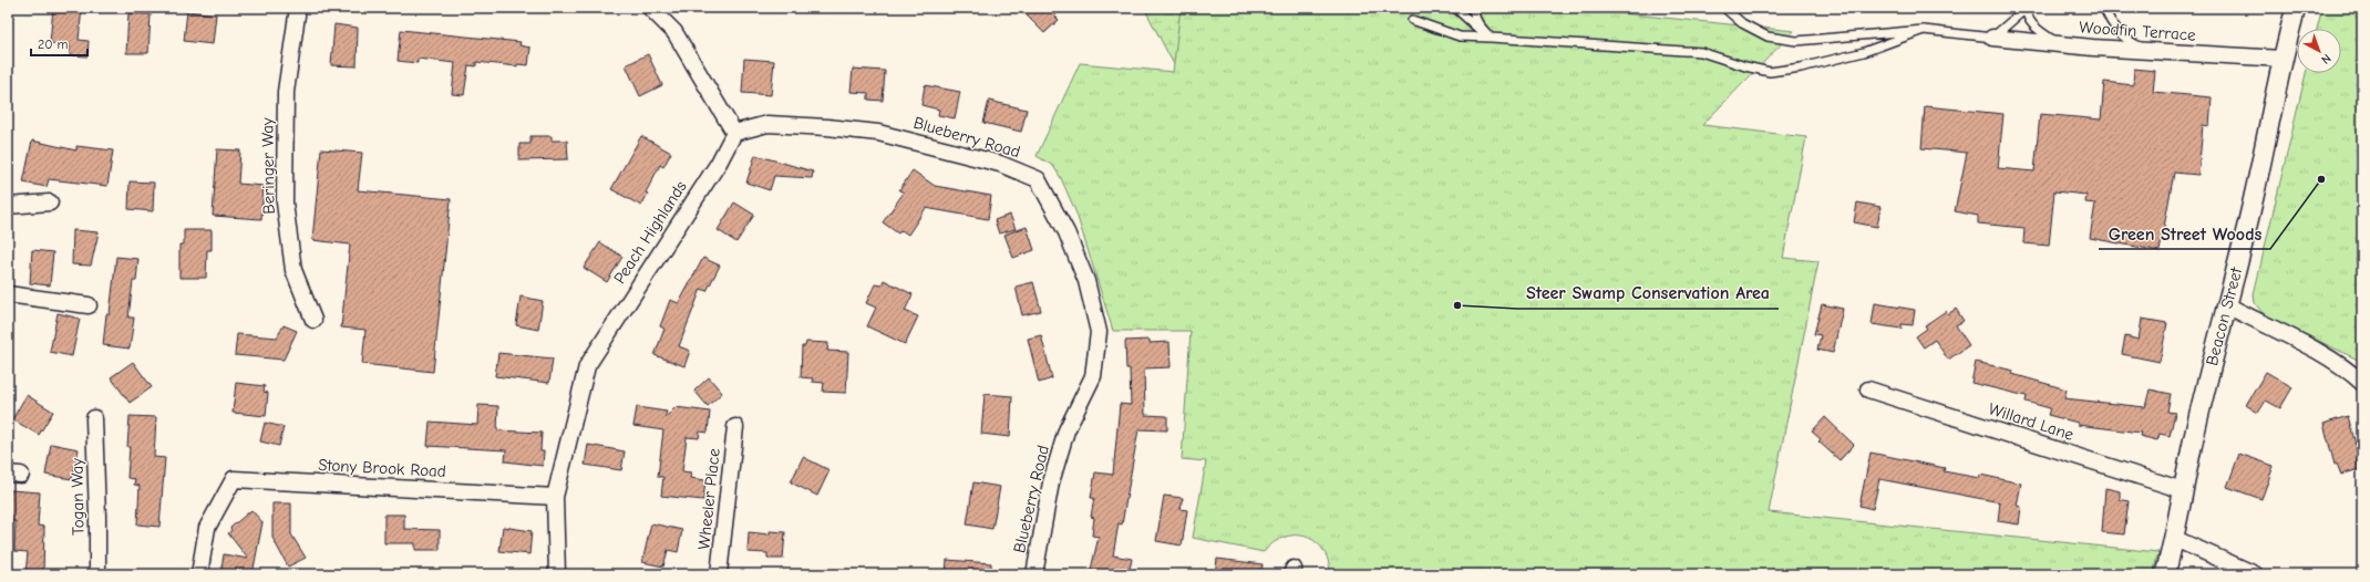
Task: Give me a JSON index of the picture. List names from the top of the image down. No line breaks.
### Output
{"streets":{"street":["Woodfin Terrace","Blueberry Road","Beringer Way","Peach Highlands","Beacon Street","Willard Lane","Stony Brook Road","Togan Way","Wheeler Place"]},"crossings":[["Woodfin Terrace","Beacon Street"],["Blueberry Road","Peach Highlands"],["Peach Highlands","Stony Brook Road"],["Beacon Street","Willard Lane"]],"places":["Green Street Woods","Steer Swamp Conservation Area"],"scale_bar":"20 m","north":"bottom right"}
